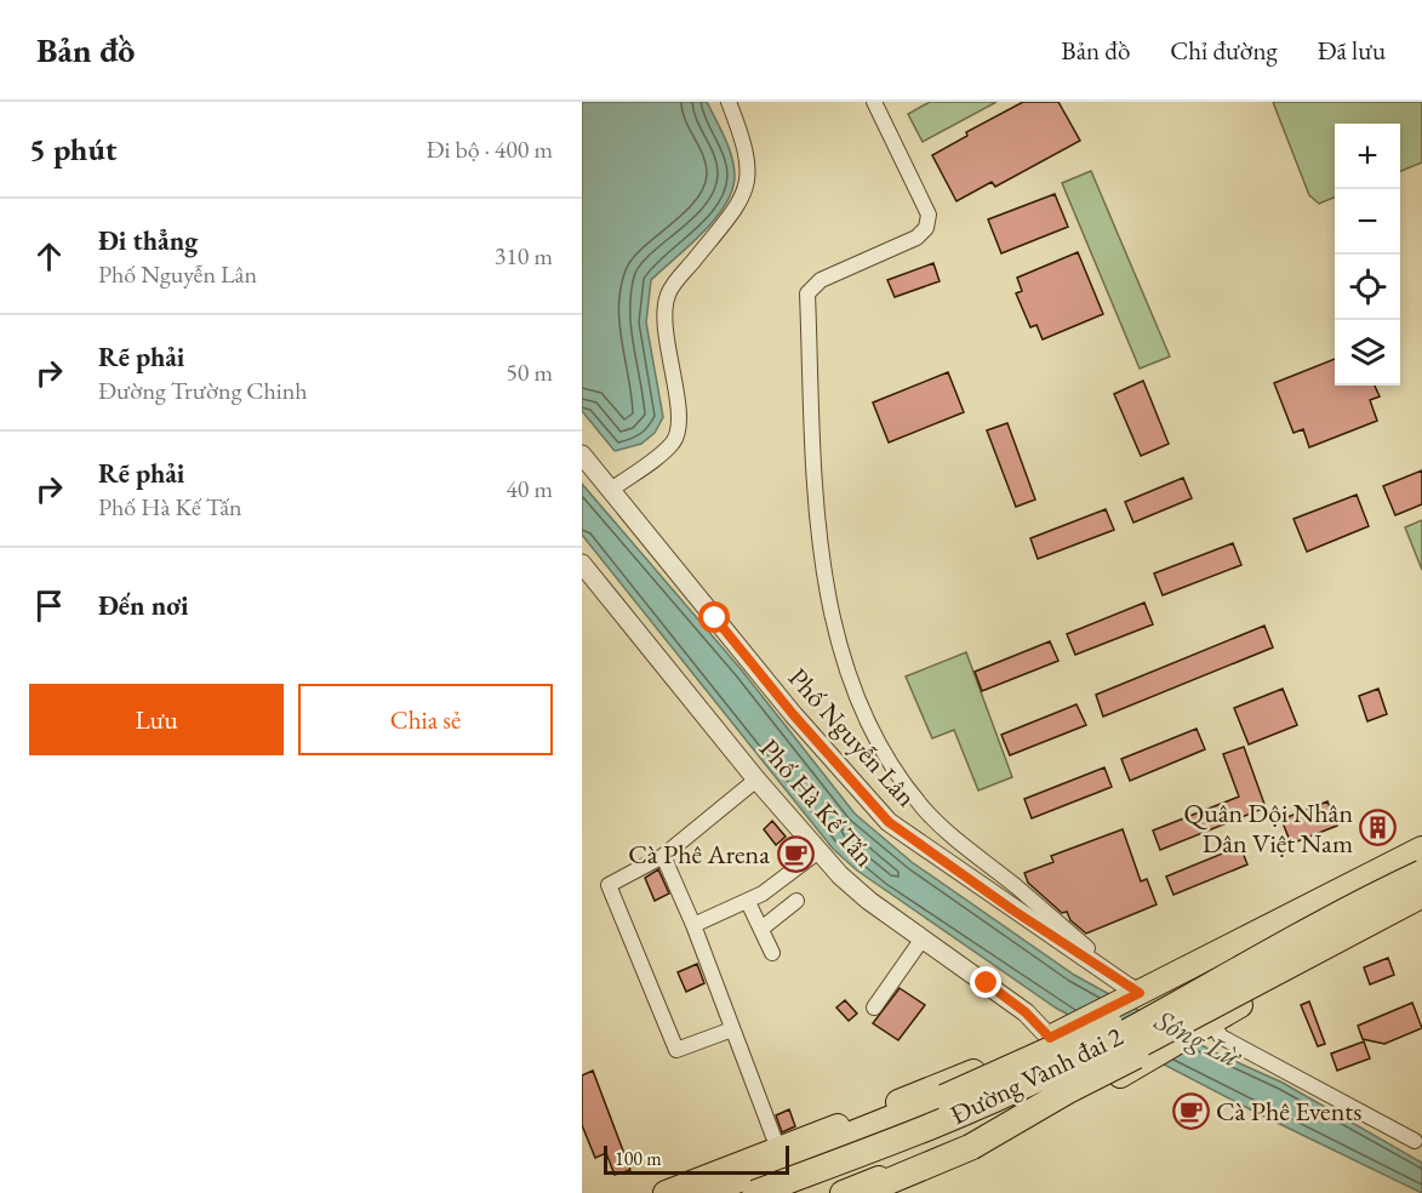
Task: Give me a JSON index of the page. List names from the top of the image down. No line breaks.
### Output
{"streets":{"highway":["Đường Vành đai 2"],"street":["Phố Nguyễn Lân","Phố Hà Kế Tấn"]},"water":["Sông Lừ"],"places":{"building":["Quân Dội Nhân Dân Việt Nam"],"cafe":["Cà Phê Arena","Cà Phê Events"]},"scale_bar":"100 m","page":{"header":"Bản đồ","nav":["Bản đồ","Chỉ đường","Đã lưu"],"heading":["5 phút","Đi bộ · 400 m"],"map_buttons":["+","−"],"list":[["Đi thẳng","Phố Nguyễn Lân","310 m"],["Rẽ phải","Đường Trường Chinh","50 m"],["Rẽ phải","Phố Hà Kế Tấn","40 m"],"Đến nơi"],"buttons":["Lưu","Chia sẻ"],"scale":"100 m"}}
